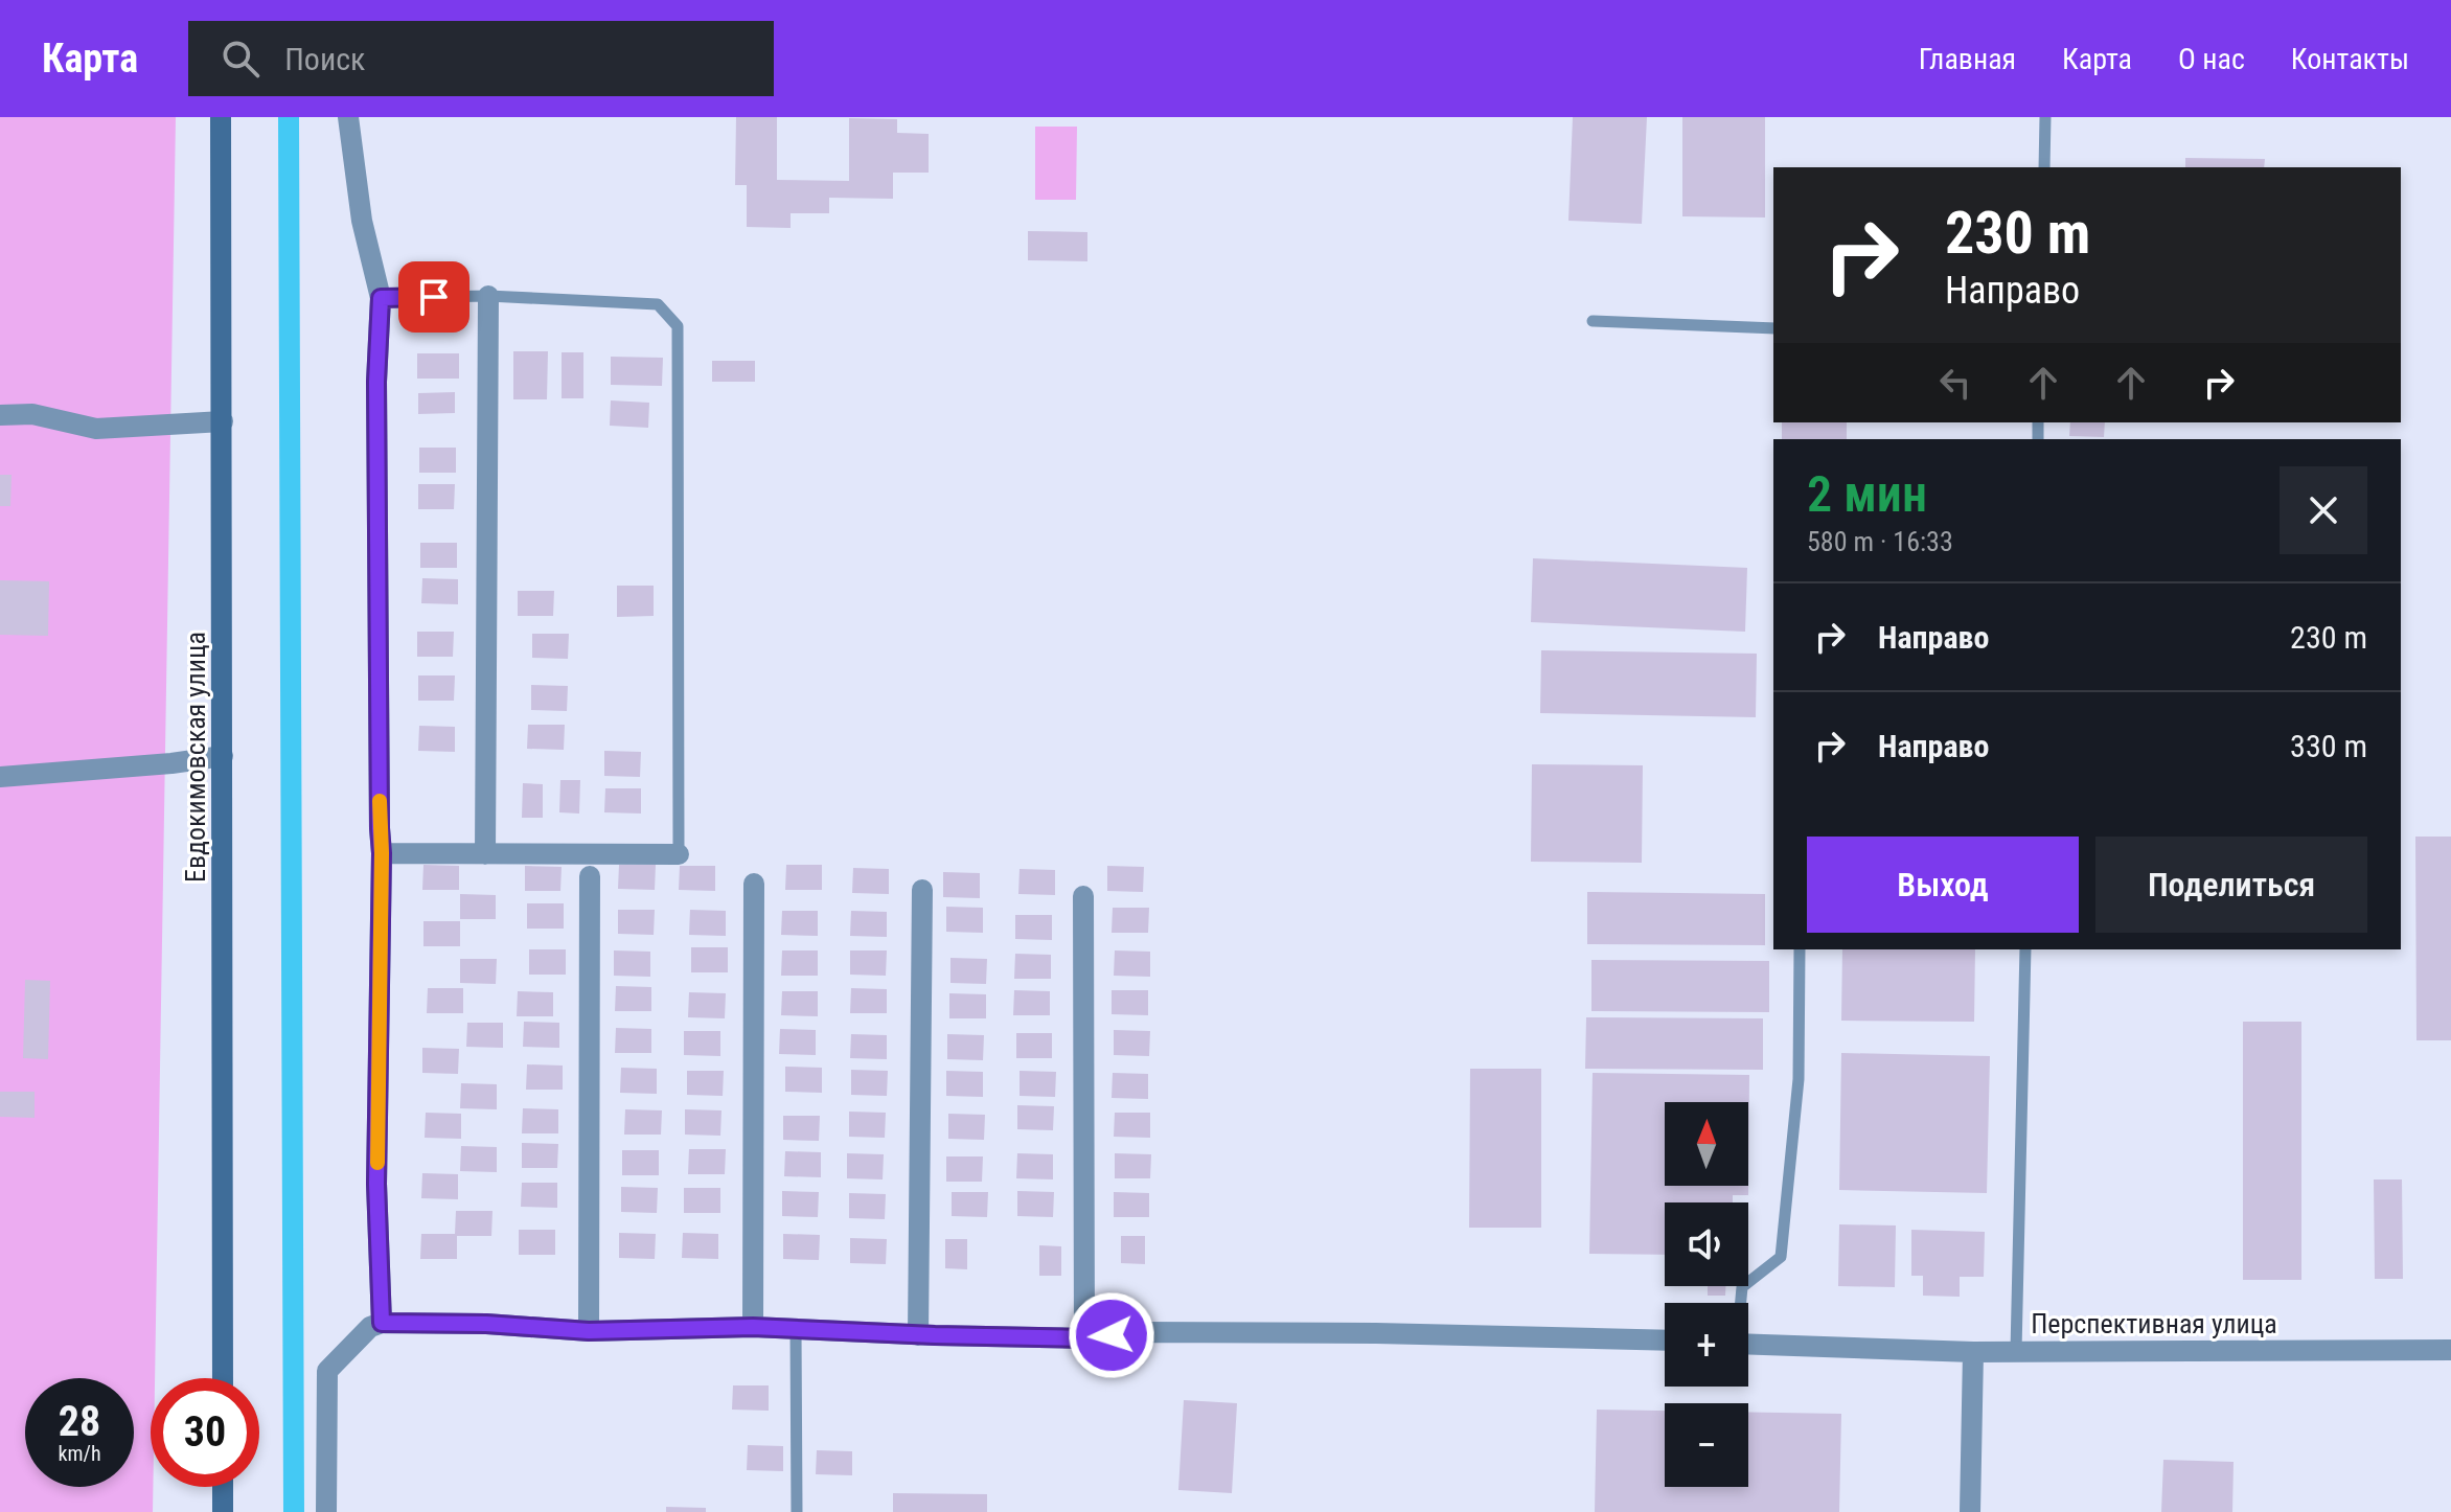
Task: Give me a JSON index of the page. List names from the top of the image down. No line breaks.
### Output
{"streets":{"main road":["Евдокимовская улица"],"street":["Перспективная улица"]},"north":"top","page":{"header":"Карта","search":"Поиск","nav":["Главная","Карта","О нас","Контакты"],"turn":["230 m","Направо"],"heading":["2 мин","580 m · 16:33"],"list":[{"name":"Направо","value":"230 m"},{"name":"Направо","value":"330 m"}],"buttons":["Выход","Поделиться"],"map_buttons":["+","−"],"speed":"28 km/h","limit":"30"}}
